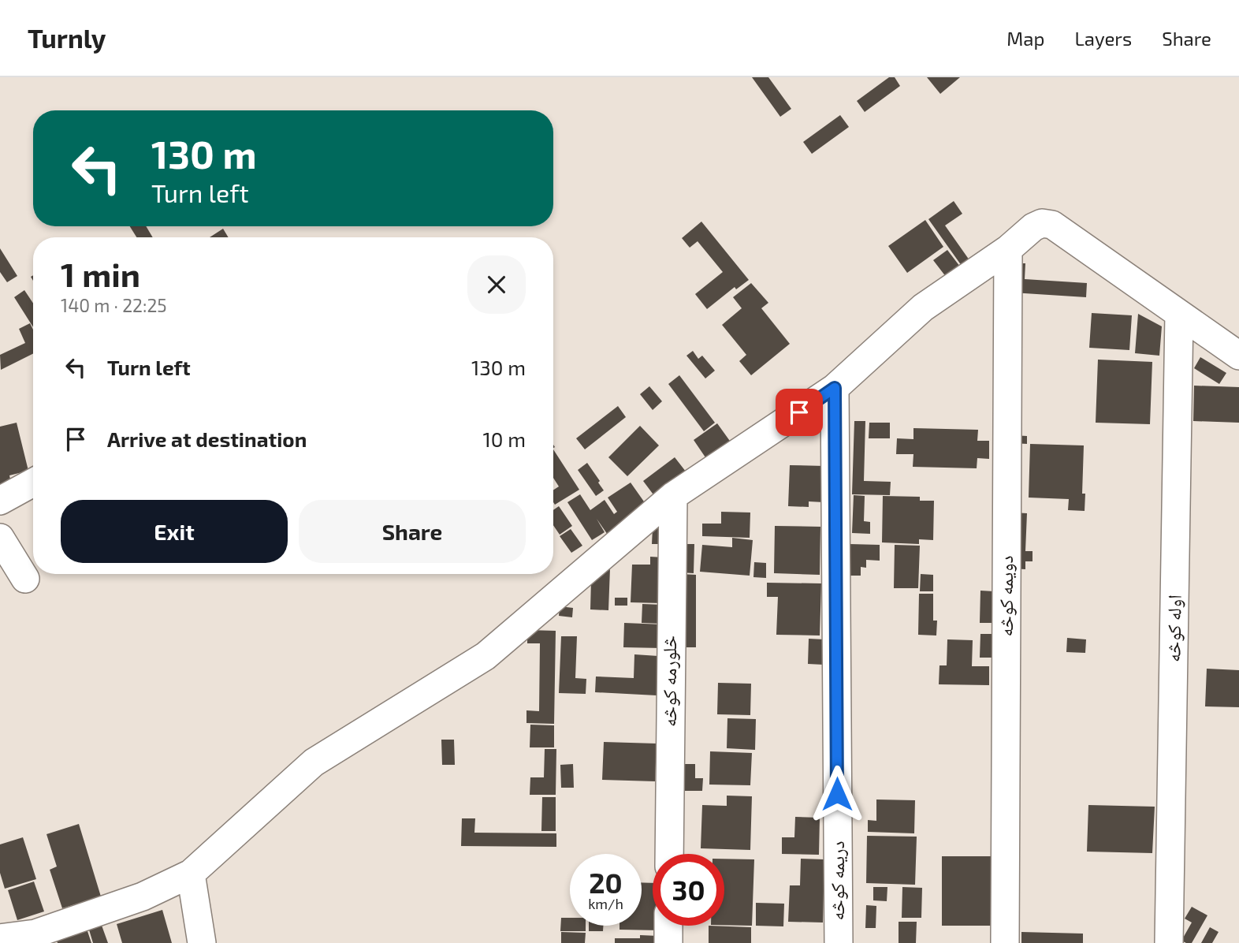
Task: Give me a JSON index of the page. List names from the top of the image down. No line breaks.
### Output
{"streets":{"street":["دویمه کوڅه","اوله کوڅه","څلورمه کوڅه","دریمه کوڅه"]},"page":{"header":"Turnly","nav":["Map","Layers","Share"],"turn":["130 m","Turn left"],"heading":["1 min","140 m · 22:25"],"list":[{"name":"Turn left","value":"130 m"},{"name":"Arrive at destination","value":"10 m"}],"buttons":["Exit","Share"],"speed":"20 km/h","limit":"30"}}
